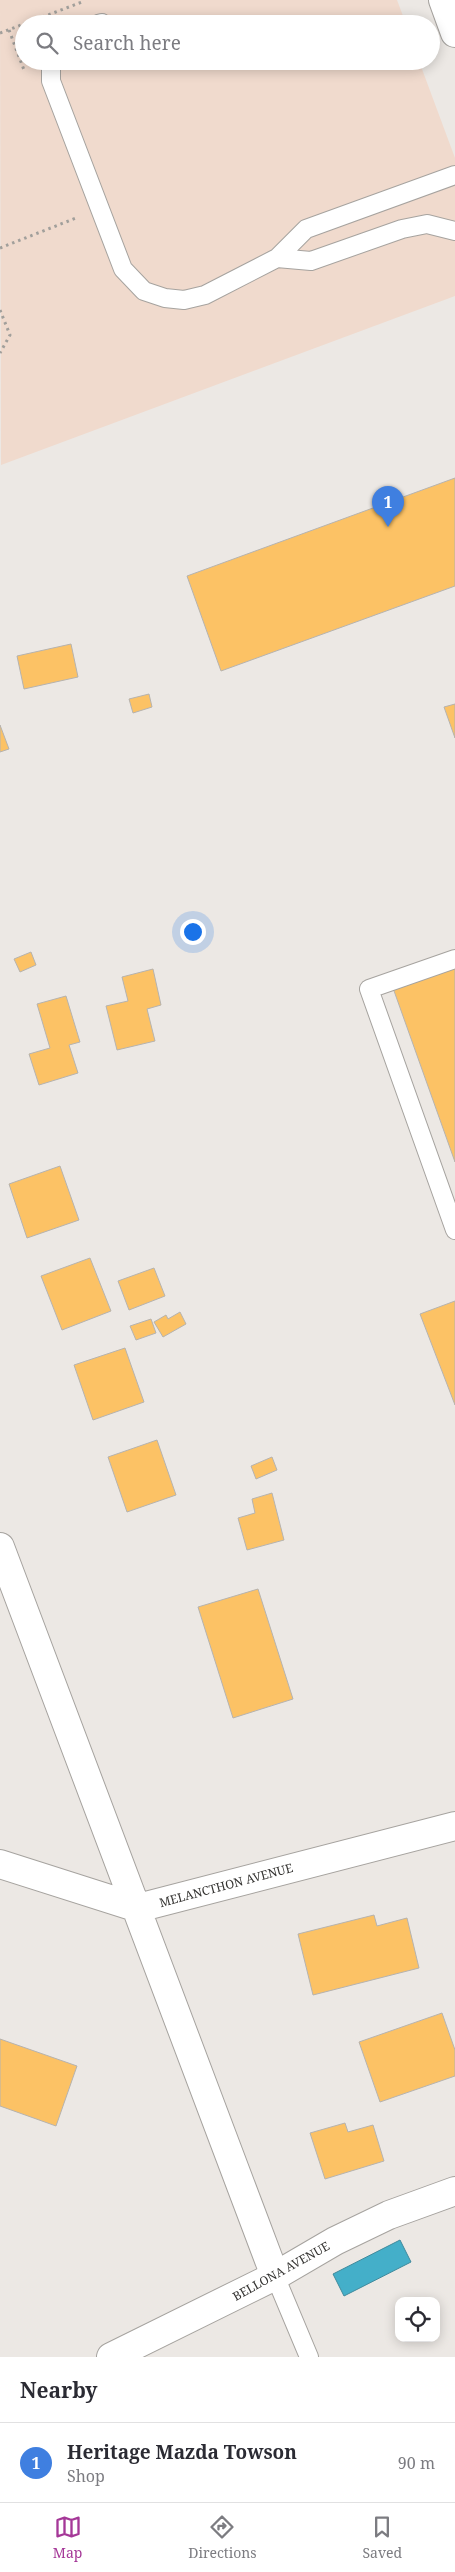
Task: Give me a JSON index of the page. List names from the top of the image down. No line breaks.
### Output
{"streets":{"street":["MELANCTHON AVENUE","BELLONA AVENUE"]},"page":{"search":"Search here","pins":"1","heading":"Nearby","list":[{"mark":"1","name":"Heritage Mazda Towson","note":"Shop","value":"90 m"}],"nav":["Map","Directions","Saved"]}}
